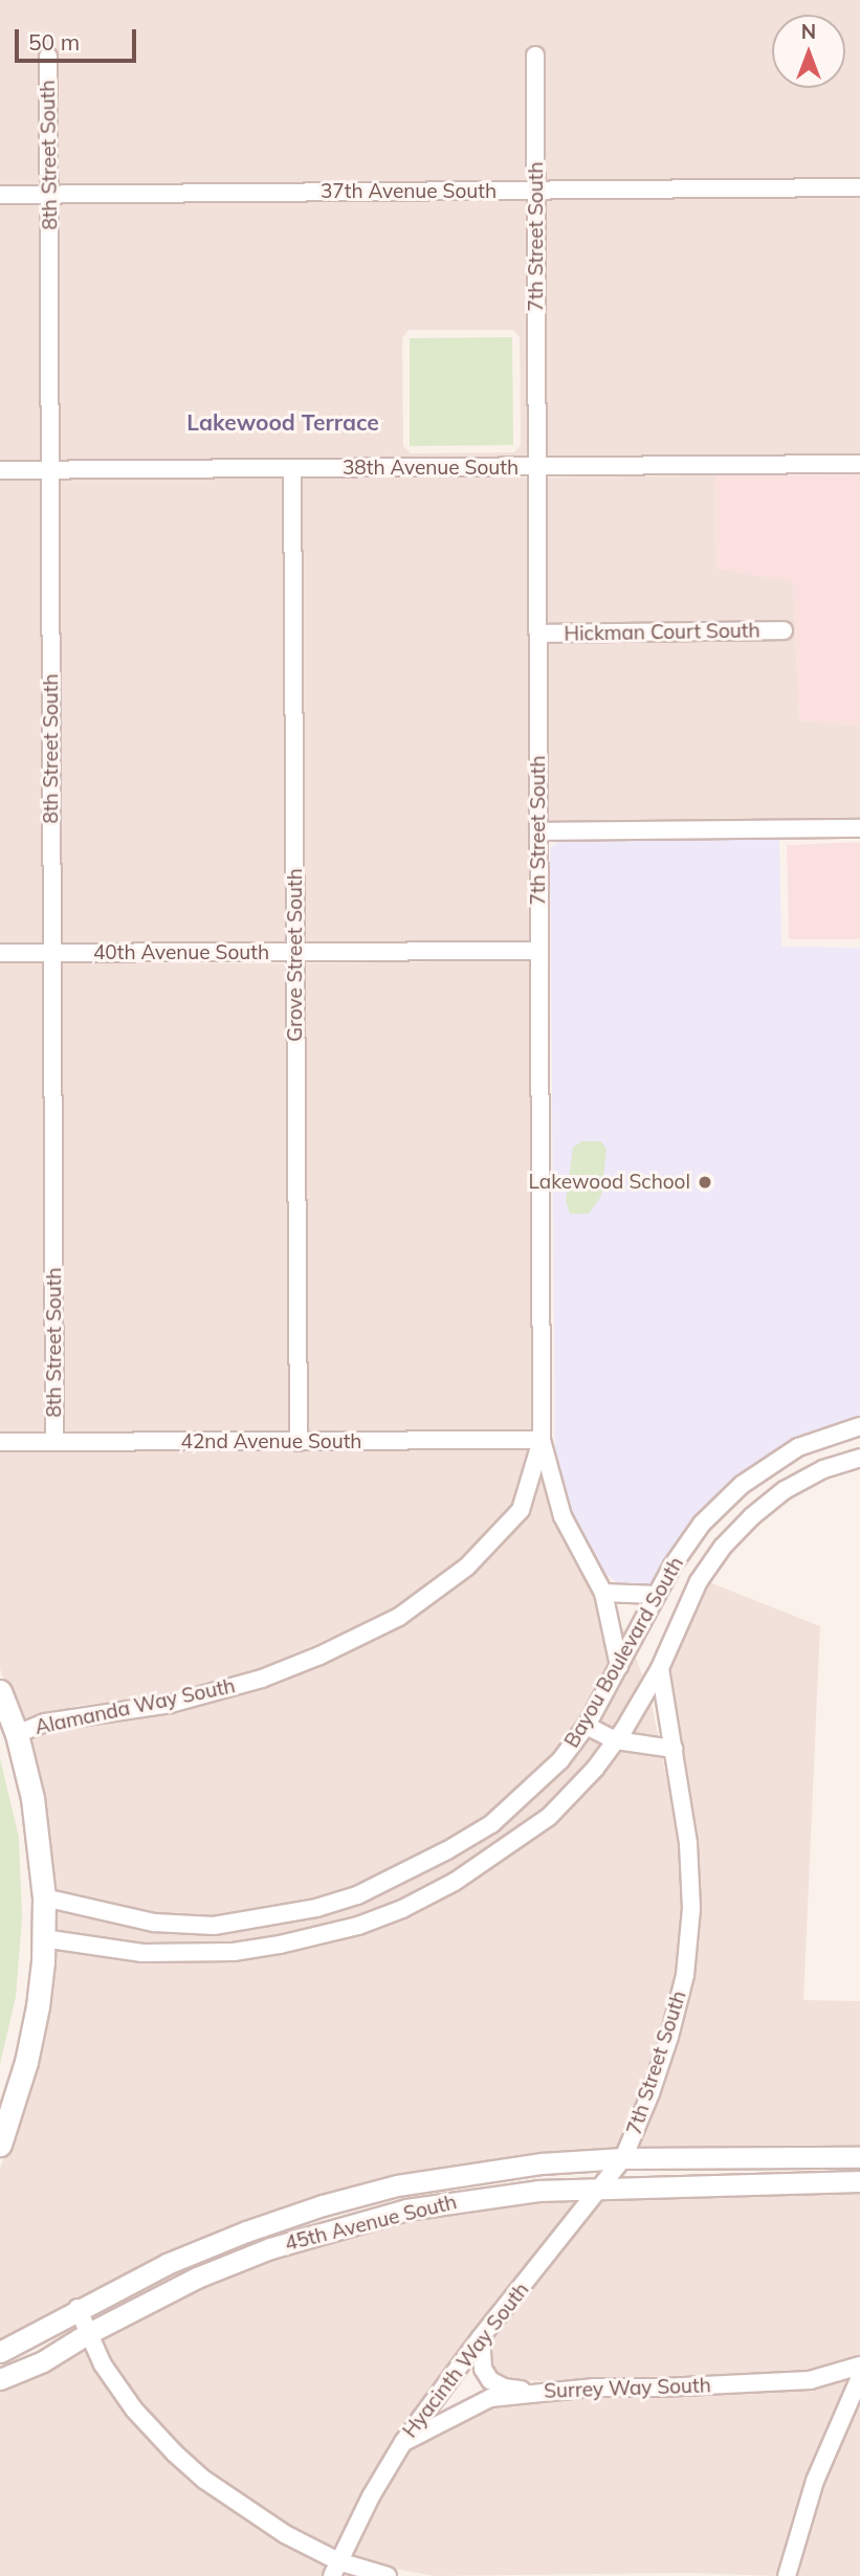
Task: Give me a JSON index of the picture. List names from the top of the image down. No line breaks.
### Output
{"streets":{"street":["8th Street South","37th Avenue South","7th Street South","38th Avenue South","Hickman Court South","40th Avenue South","Grove Street South","42nd Avenue South","Bayou Boulevard South","Alamanda Way South","45th Avenue South","Hyacinth Way South","Surrey Way South"]},"crossings":[["8th Street South","37th Avenue South"],["8th Street South","38th Avenue South"],["8th Street South","40th Avenue South"],["8th Street South","42nd Avenue South"],["37th Avenue South","7th Street South"],["7th Street South","38th Avenue South"],["7th Street South","Hickman Court South"],["7th Street South","40th Avenue South"],["7th Street South","42nd Avenue South"],["7th Street South","Bayou Boulevard South"],["7th Street South","Alamanda Way South"],["7th Street South","45th Avenue South"],["7th Street South","Hyacinth Way South"],["38th Avenue South","Grove Street South"],["40th Avenue South","Grove Street South"],["Grove Street South","42nd Avenue South"],["42nd Avenue South","Alamanda Way South"],["45th Avenue South","Hyacinth Way South"],["Hyacinth Way South","Surrey Way South"]],"districts":["Lakewood Terrace"],"places":["Lakewood School"],"scale_bar":"50 m","north":"top"}
